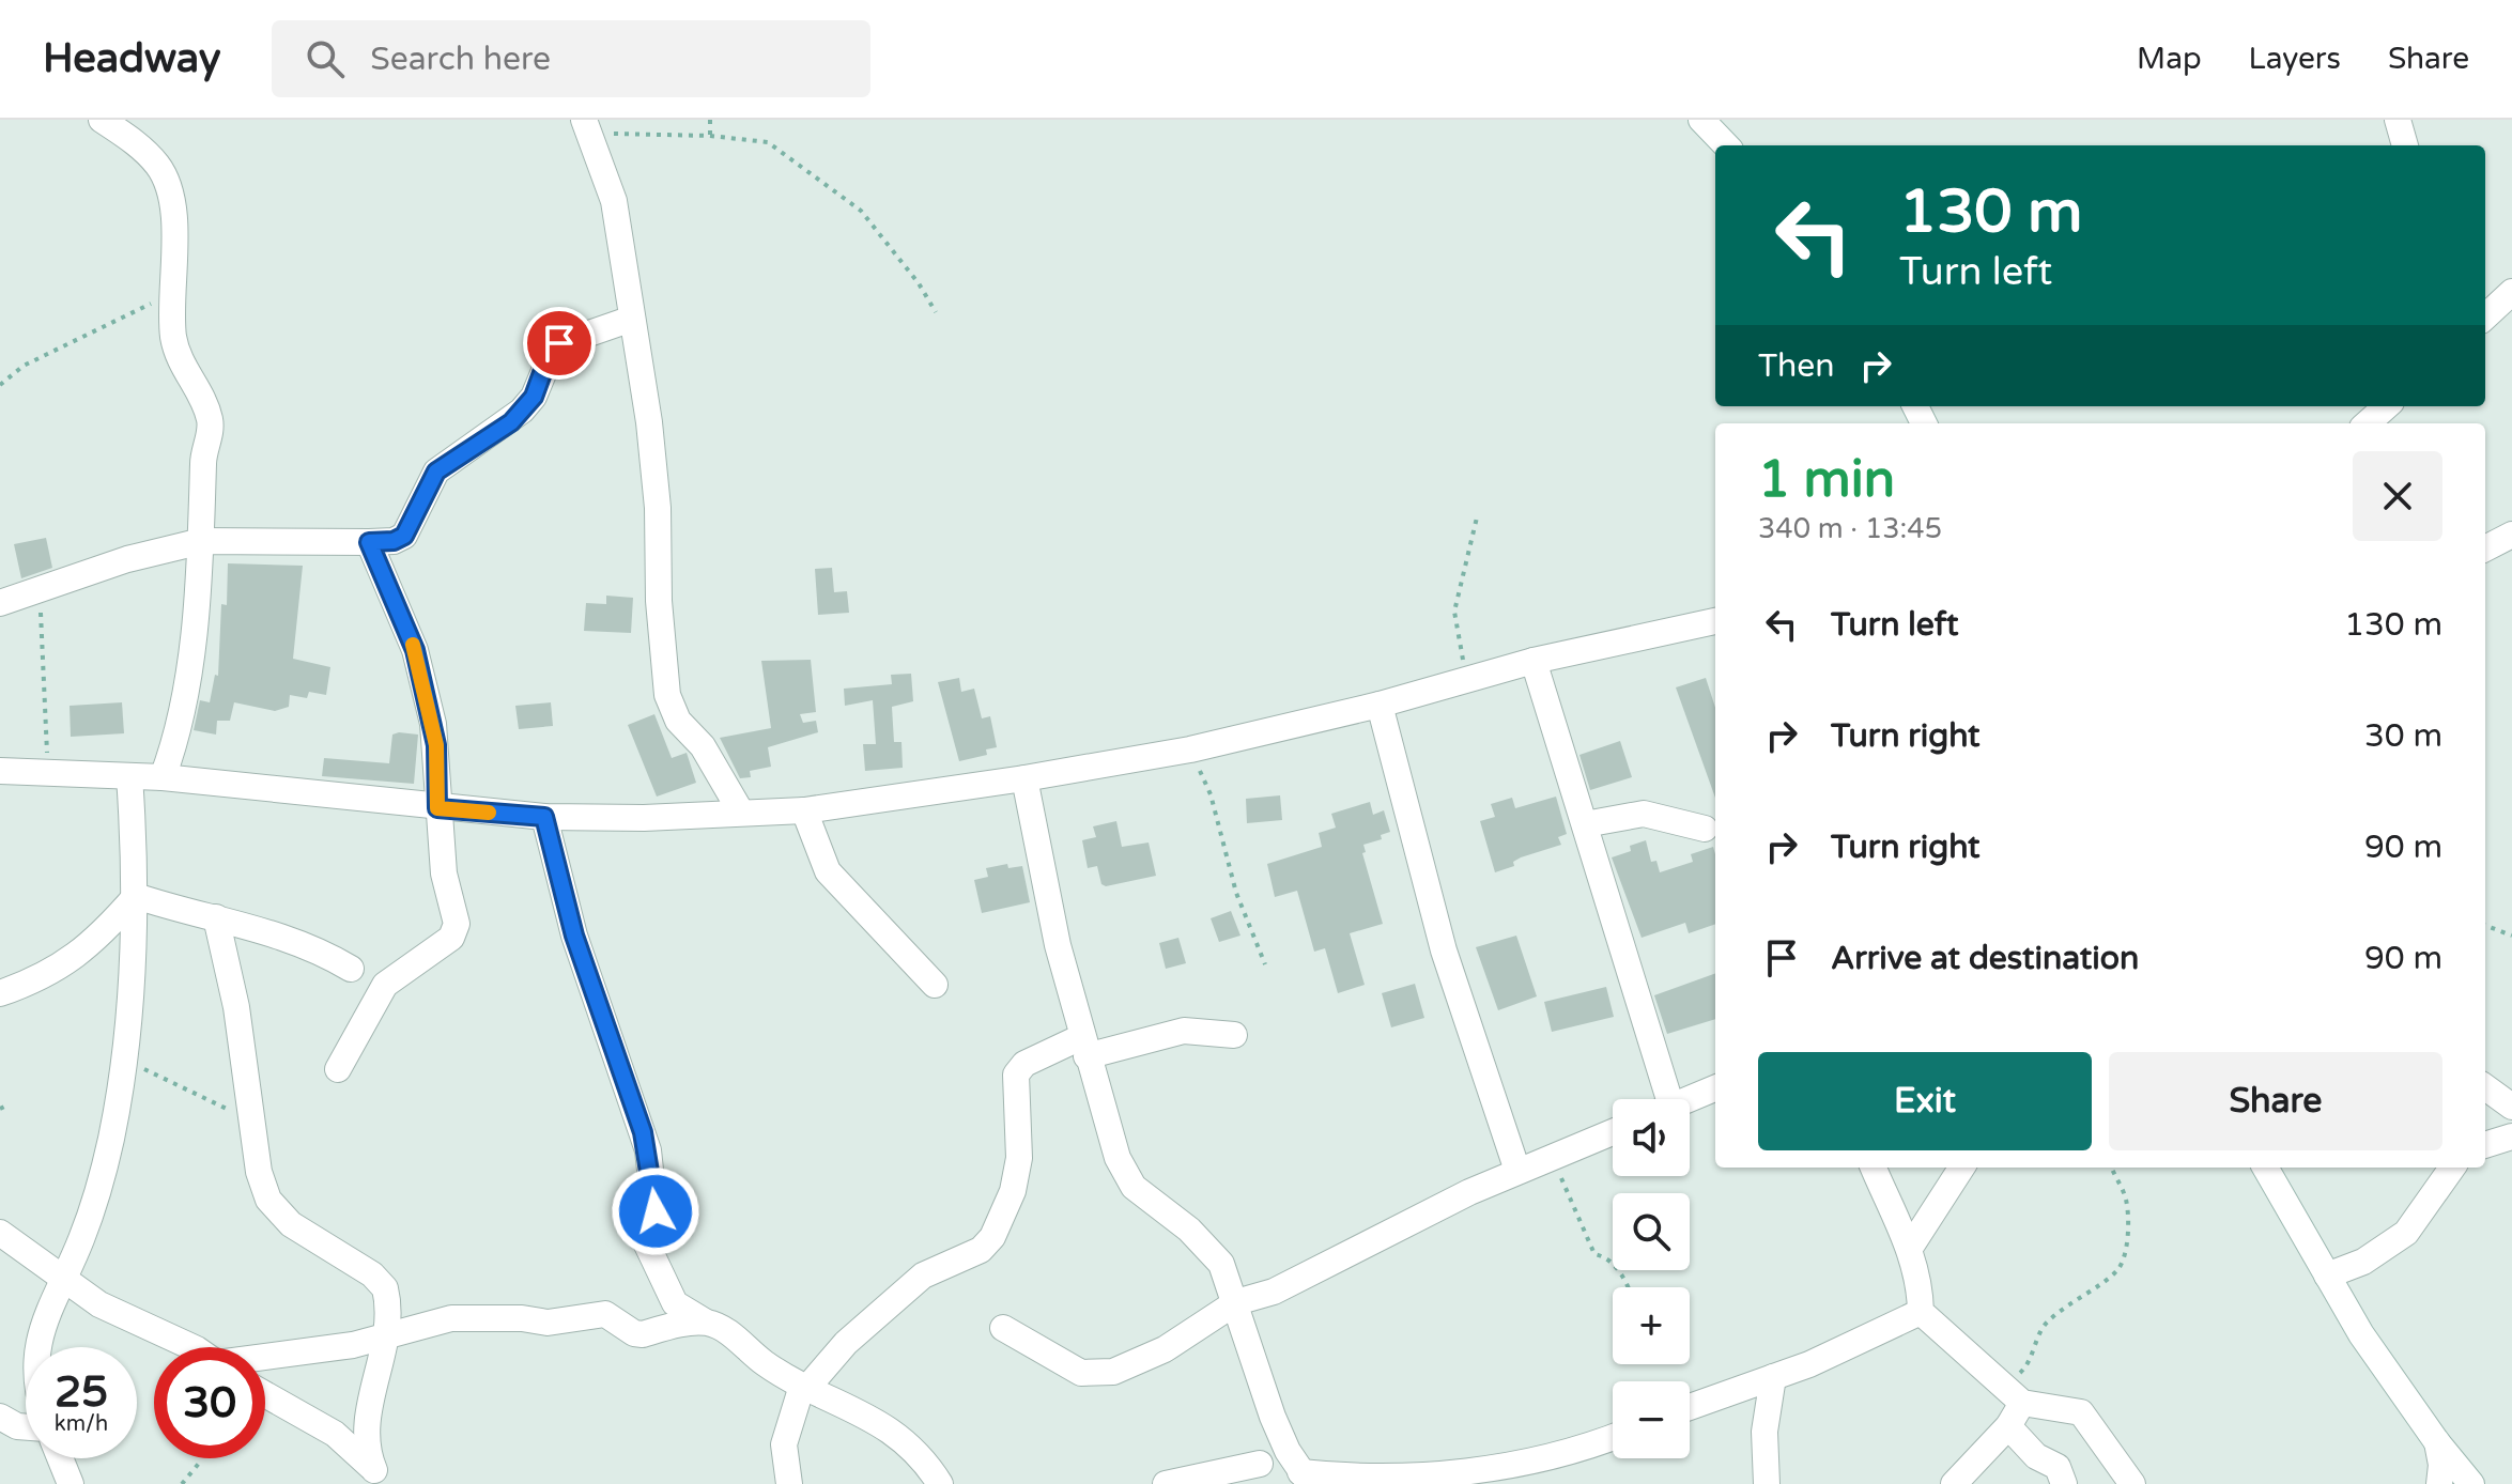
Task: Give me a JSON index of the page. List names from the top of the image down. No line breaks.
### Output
{"page":{"header":"Headway","search":"Search here","nav":["Map","Layers","Share"],"turn":["130 m","Turn left"],"then":"Then","heading":["1 min","340 m · 13:45"],"list":[{"name":"Turn left","value":"130 m"},{"name":"Turn right","value":"30 m"},{"name":"Turn right","value":"90 m"},{"name":"Arrive at destination","value":"90 m"}],"buttons":["Exit","Share"],"map_buttons":["+","−"],"speed":"25 km/h","limit":"30"}}
